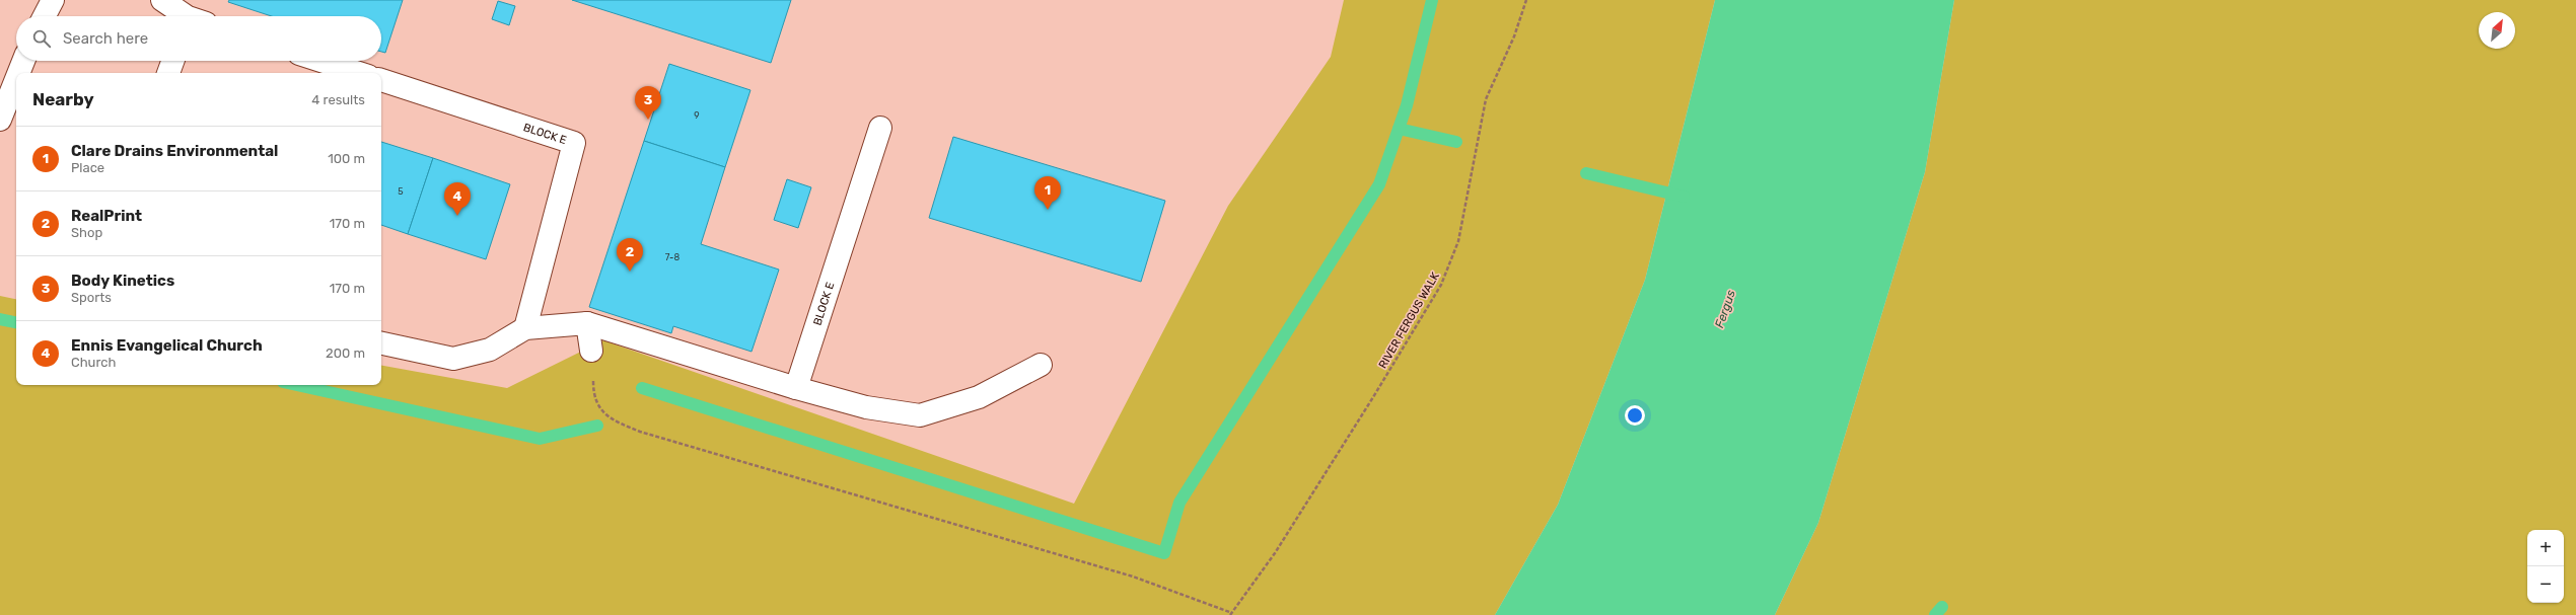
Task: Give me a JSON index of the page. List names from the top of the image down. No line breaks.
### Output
{"streets":{"street":["BLOCK E"],"path":["RIVER FERGUS WALK"]},"water":["Fergus"],"house_numbers":["9","5","7-8"],"north":"top right","page":{"search":"Search here","heading":["Nearby","4 results"],"pins":["3","1","4","2"],"list":[{"mark":"1","name":"Clare Drains Environmental","note":"Place","value":"100 m"},{"mark":"2","name":"RealPrint","note":"Shop","value":"170 m"},{"mark":"3","name":"Body Kinetics","note":"Sports","value":"170 m"},{"mark":"4","name":"Ennis Evangelical Church","note":"Church","value":"200 m"}],"map_buttons":["+","−"]}}
